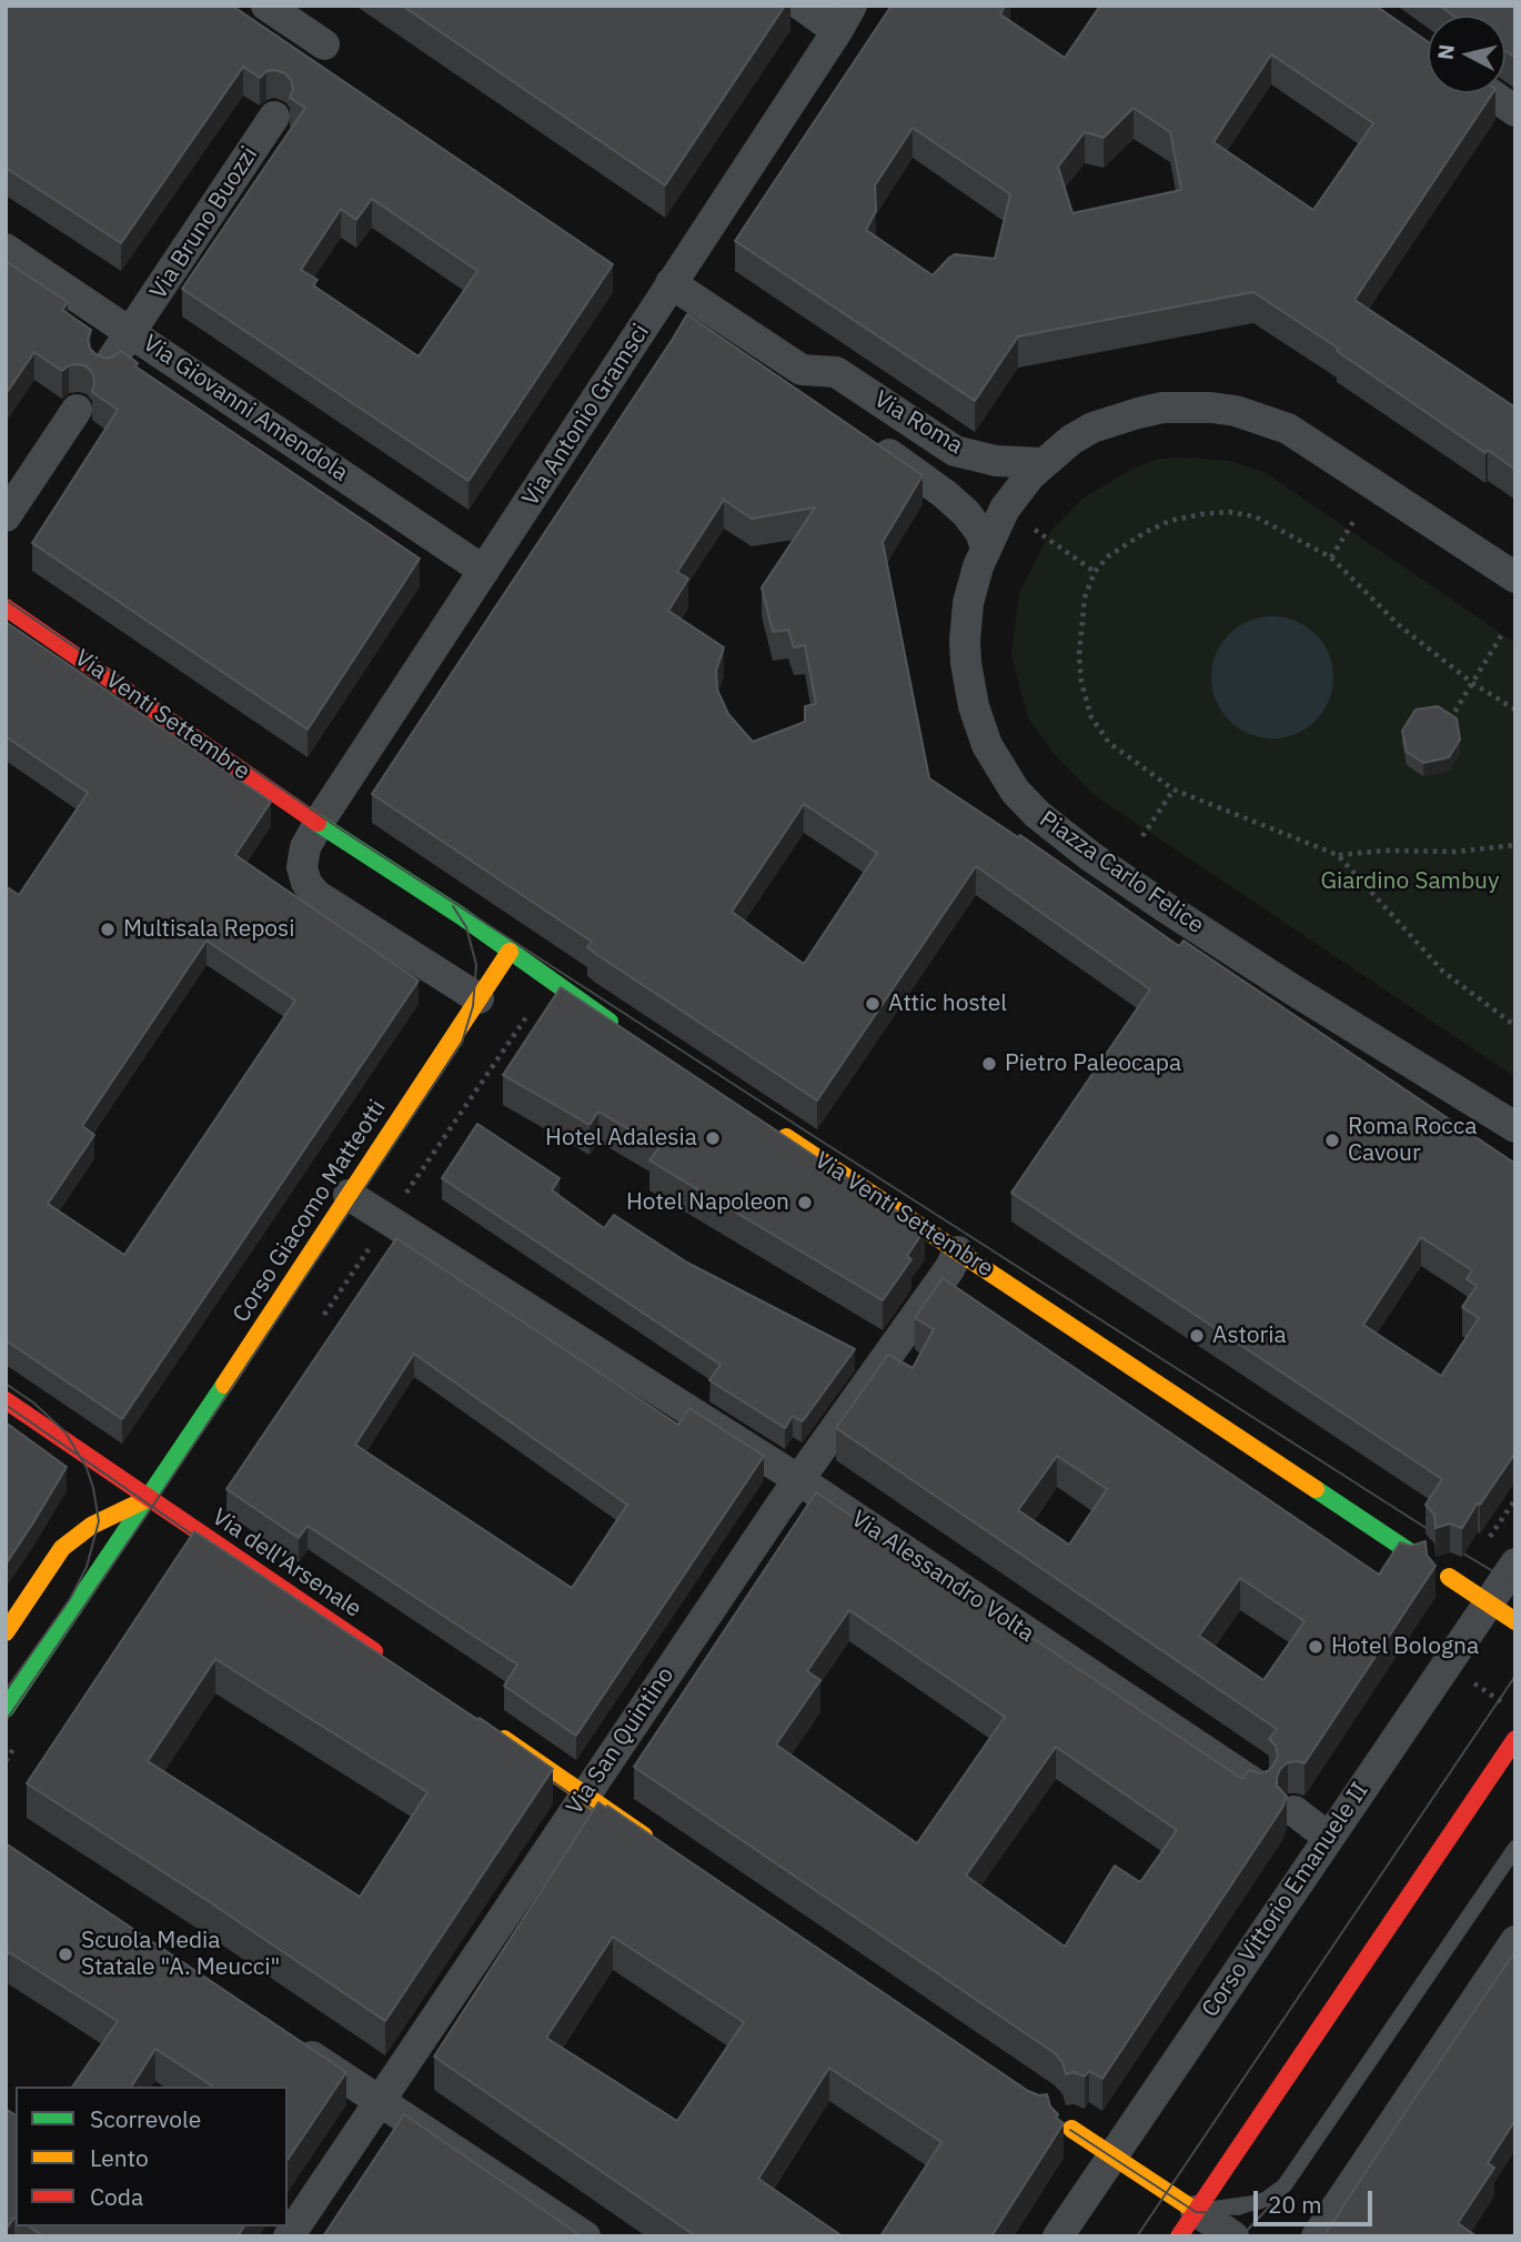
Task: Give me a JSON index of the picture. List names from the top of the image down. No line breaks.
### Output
{"streets":{"street":["Via Bruno Buozzi","Via Giovanni Amendola","Via Antonio Gramsci","Via Roma","Via Venti Settembre","Piazza Carlo Felice","Corso Giacomo Matteotti","Via dell'Arsenale","Via Alessandro Volta","Via San Quintino","Corso Vittorio Emanuele II"]},"crossings":[["Via Bruno Buozzi","Via Giovanni Amendola"],["Via Giovanni Amendola","Via Antonio Gramsci"],["Via Antonio Gramsci","Via Roma"],["Via Antonio Gramsci","Via Venti Settembre"],["Via Roma","Piazza Carlo Felice"],["Via Venti Settembre","Corso Giacomo Matteotti"],["Via Venti Settembre","Via San Quintino"],["Corso Giacomo Matteotti","Via dell'Arsenale"],["Corso Giacomo Matteotti","Via Alessandro Volta"],["Via Alessandro Volta","Via San Quintino"]],"parks":["Giardino Sambuy"],"places":["Multisala Reposi","Attic hostel","Pietro Paleocapa","Hotel Adalesia","Roma Rocca Cavour","Hotel Napoleon","Astoria","Hotel Bologna","Scuola Media Statale \"A. Meucci\""],"legend":["Scorrevole","Lento","Coda"],"scale_bar":"20 m","north":"left"}
